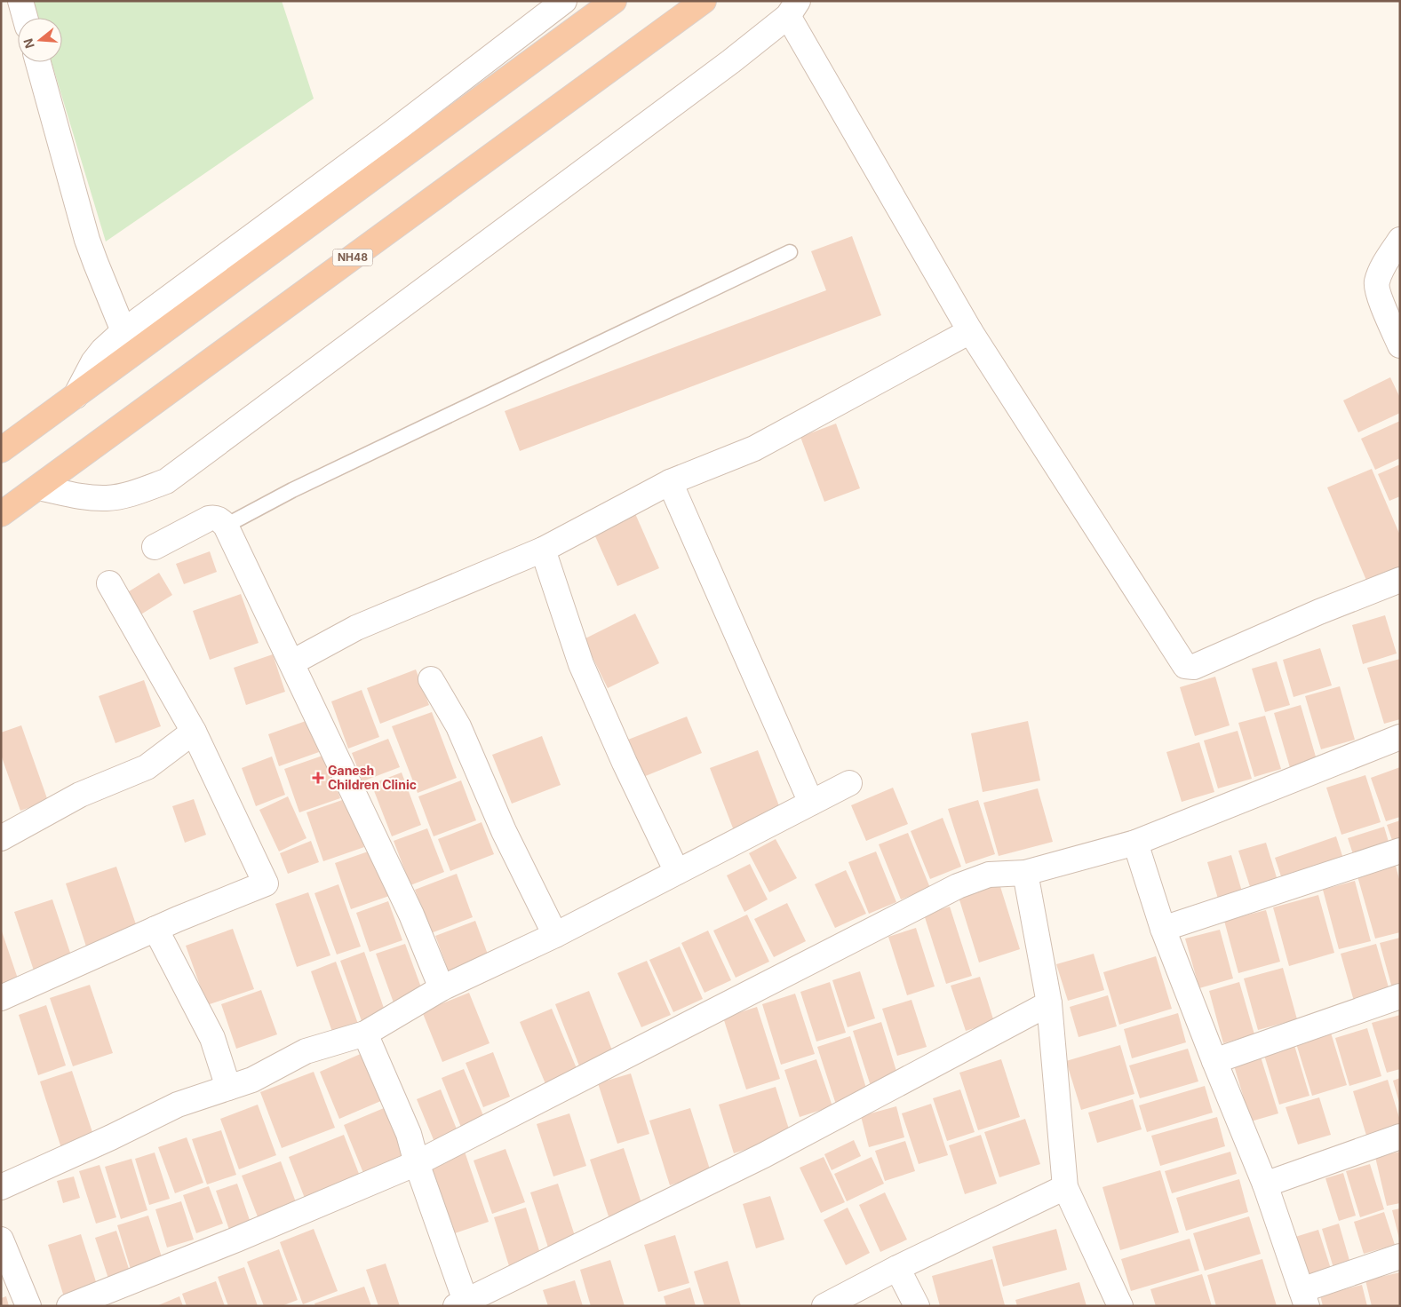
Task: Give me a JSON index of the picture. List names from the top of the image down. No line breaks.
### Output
{"streets":{"highway":["NH48"]},"places":{"health":["Ganesh Children Clinic"]},"north":"left"}
